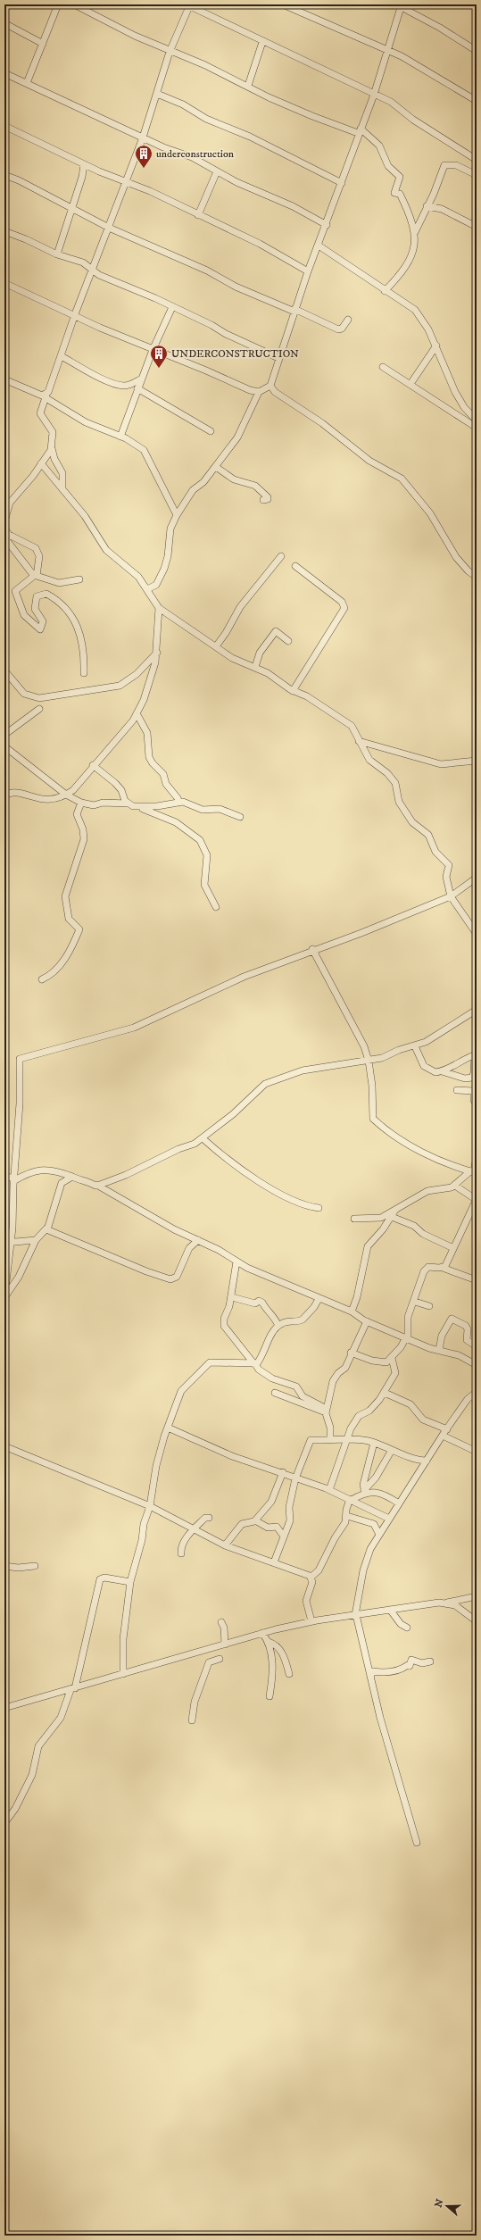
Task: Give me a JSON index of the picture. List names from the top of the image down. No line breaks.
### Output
{"places":{"building":["underconstruction","UNDERCONSTRUCTION"]},"north":"left"}
